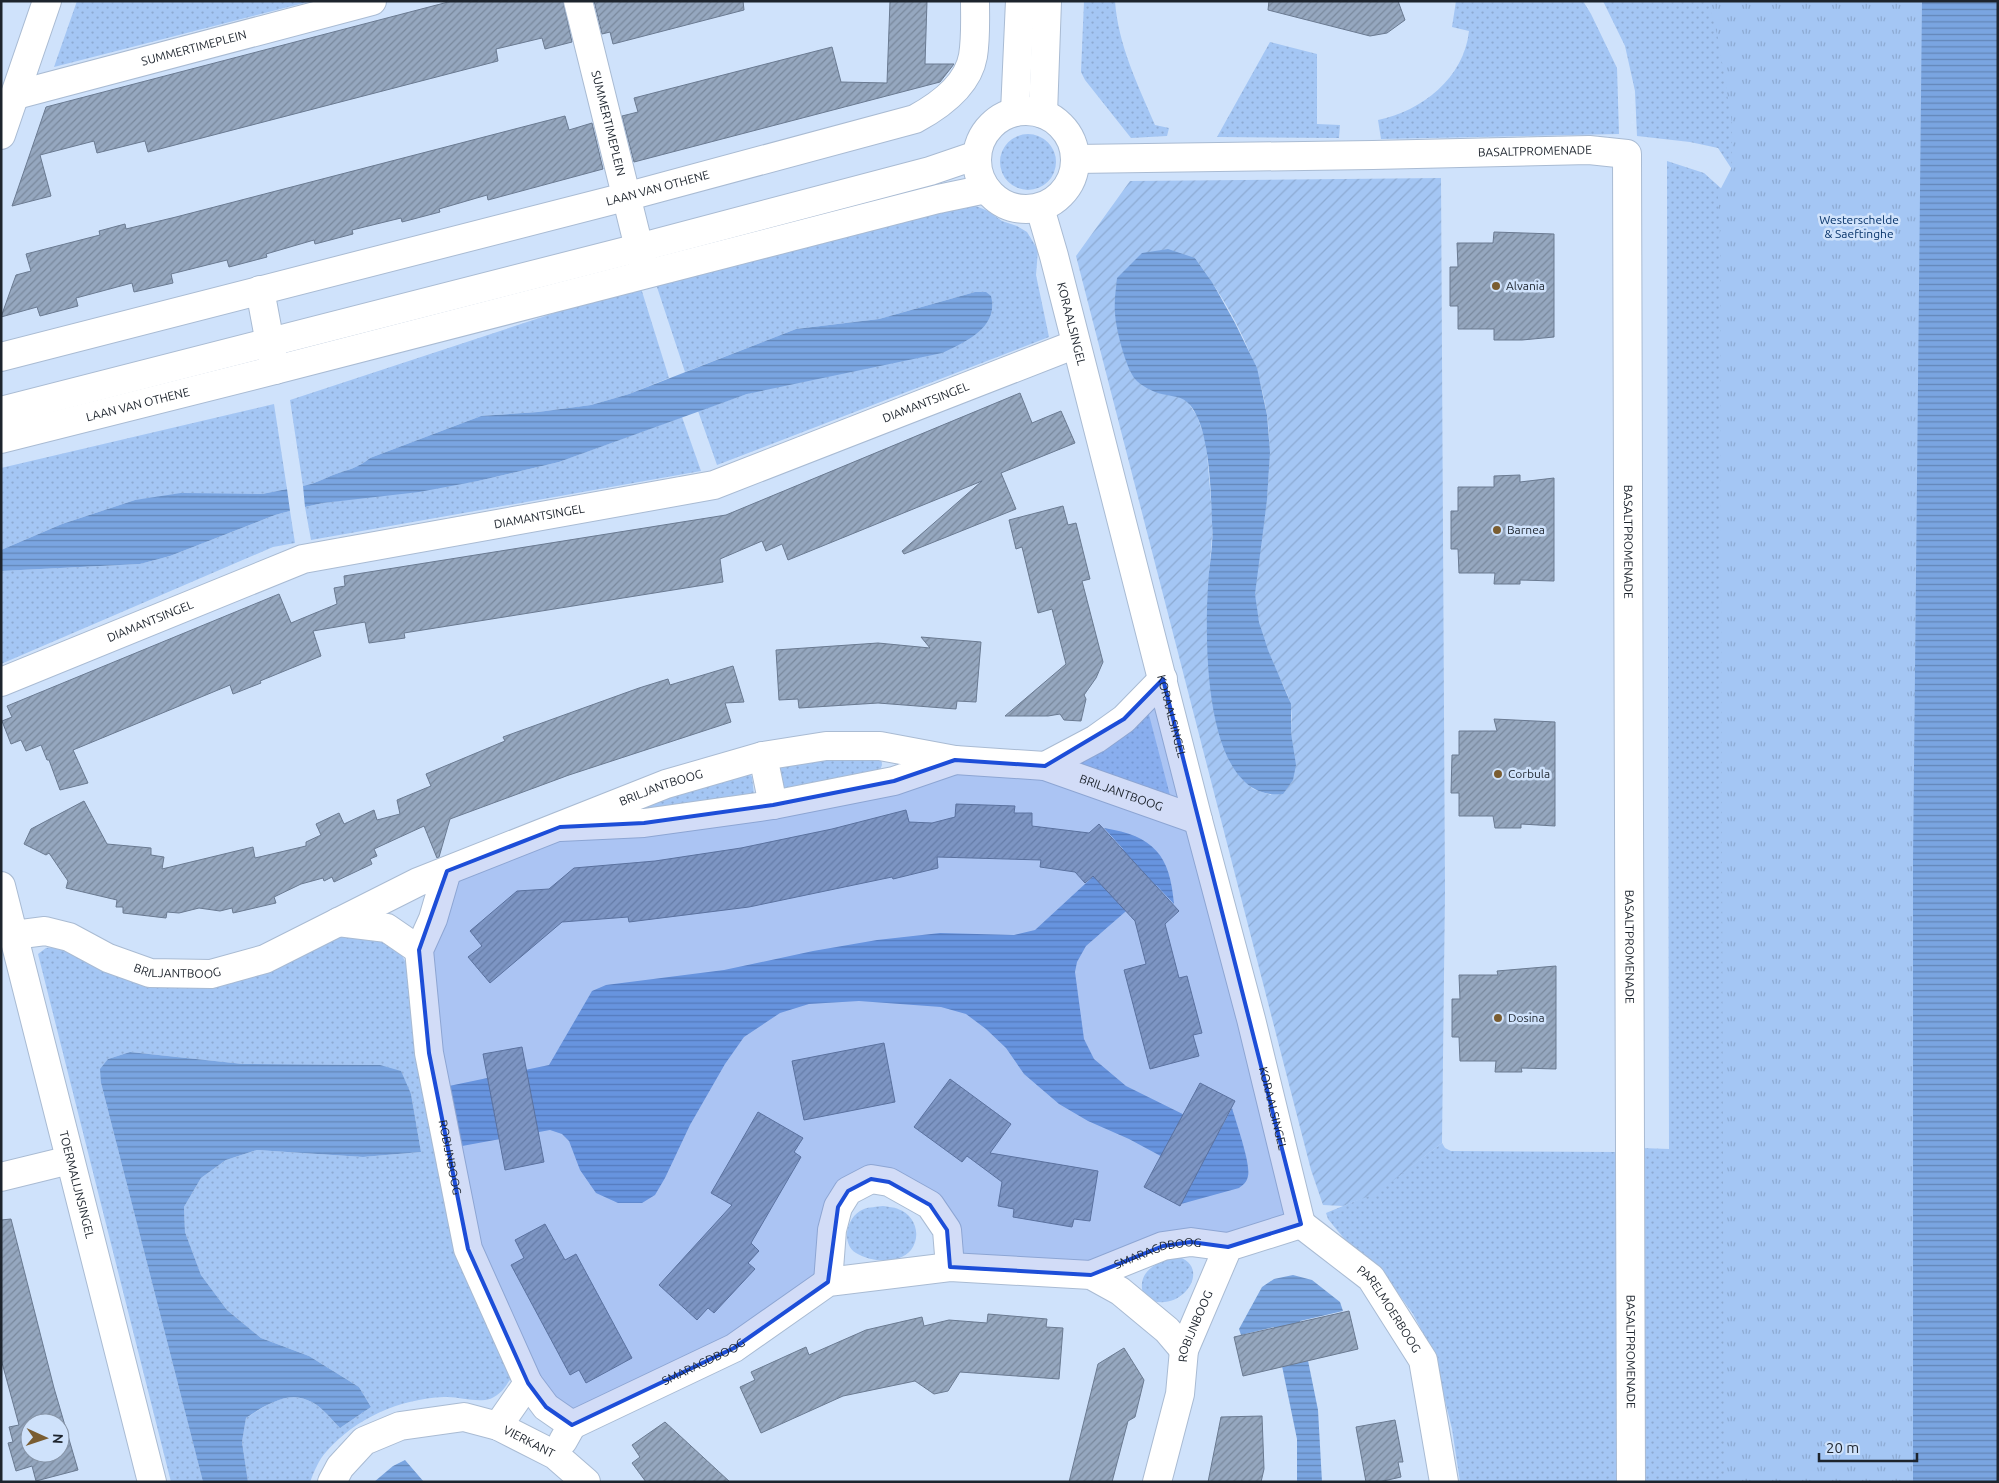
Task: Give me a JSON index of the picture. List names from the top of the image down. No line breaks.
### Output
{"streets":{"street":["SUMMERTIMEPLEIN","BASALTPROMENADE","LAAN VAN OTHENE","KORAALSINGEL","DIAMANTSINGEL","BRILJANTBOOG","ROBIJNBOOG","TOERMALIJNSINGEL","SMARAGDBOOG","PARELMOERBOOG","VIERKANT"]},"crossings":[["SUMMERTIMEPLEIN","LAAN VAN OTHENE"],["BASALTPROMENADE","LAAN VAN OTHENE"],["BASALTPROMENADE","KORAALSINGEL"],["LAAN VAN OTHENE","KORAALSINGEL"],["KORAALSINGEL","DIAMANTSINGEL"],["KORAALSINGEL","BRILJANTBOOG"],["KORAALSINGEL","PARELMOERBOOG"],["BRILJANTBOOG","ROBIJNBOOG"],["BRILJANTBOOG","TOERMALIJNSINGEL"],["ROBIJNBOOG","SMARAGDBOOG"],["SMARAGDBOOG","VIERKANT"]],"parks":["Westerschelde & Saeftinghe"],"places":["Alvania","Barnea","Corbula","Dosina"],"scale_bar":"20 m","north":"right"}
